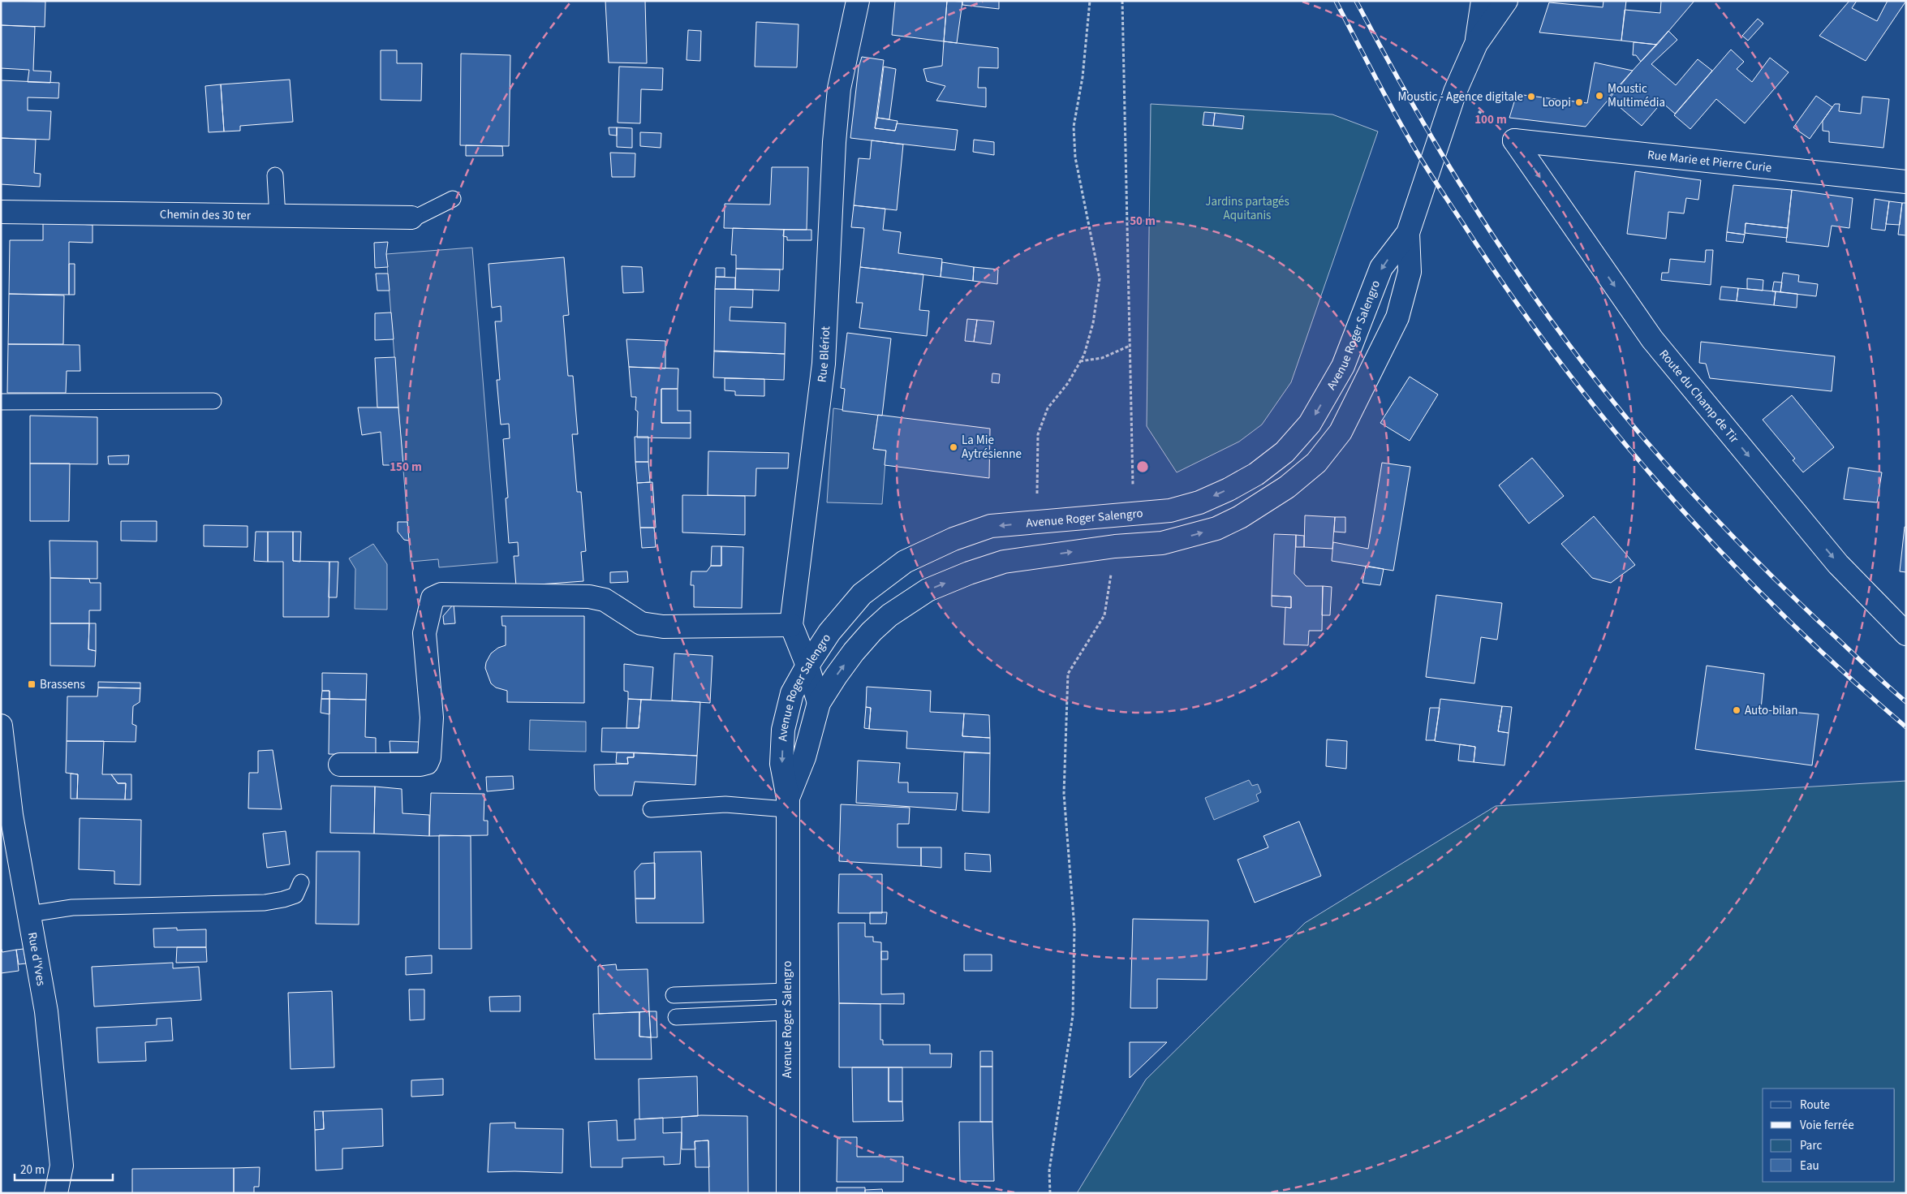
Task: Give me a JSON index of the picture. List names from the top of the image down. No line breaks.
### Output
{"streets":{"street":["Rue Marie et Pierre Curie","Chemin des 30 ter","Avenue Roger Salengro","Rue Blériot","Route du Champ de Tir","Rue d'Yves"]},"crossings":[["Rue Marie et Pierre Curie","Route du Champ de Tir"],["Avenue Roger Salengro","Rue Blériot"]],"one_way":["Route du Champ de Tir"],"parks":["Jardins partagés Aquitanis"],"places":{"other":["Moustic Multimédia","Moustic - Agence digitale","Loopi","La Mie Aytrésienne","Auto-bilan"],"transit":["Brassens"]},"legend":["Route","Voie ferrée","Parc","Eau"],"scale_bar":"20 m","rings":["100 m","50 m","150 m"]}
